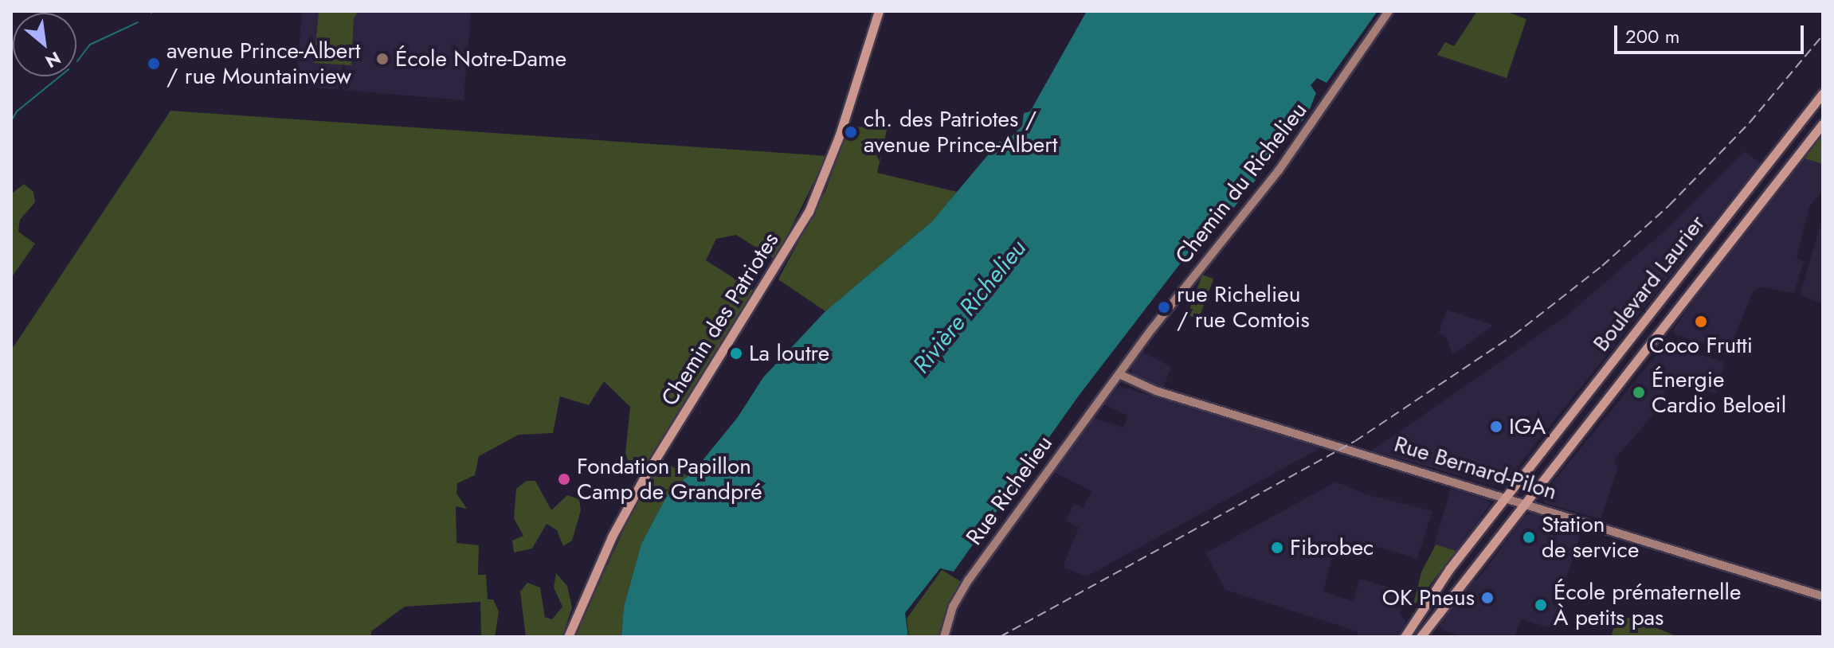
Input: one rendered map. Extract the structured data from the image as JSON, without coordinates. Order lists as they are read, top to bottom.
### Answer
{
  "streets": {
    "main road": [
      "Chemin du Richelieu",
      "Boulevard Laurier",
      "Chemin des Patriotes",
      "Rue Bernard-Pilon",
      "Rue Richelieu"
    ]
  },
  "crossings": [
    ["Chemin du Richelieu", "Rue Bernard-Pilon"],
    ["Chemin du Richelieu", "Rue Richelieu"],
    ["Boulevard Laurier", "Rue Bernard-Pilon"],
    ["Rue Bernard-Pilon", "Rue Richelieu"]
  ],
  "water": ["Rivière Richelieu"],
  "places": [
    "École Notre-Dame",
    "avenue Prince-Albert / rue Mountainview",
    "ch. des Patriotes / avenue Prince-Albert",
    "rue Richelieu / rue Comtois",
    "Coco Frutti",
    "La loutre",
    "Énergie Cardio Beloeil",
    "IGA",
    "Fondation Papillon Camp de Grandpré",
    "Station de service",
    "Fibrobec",
    "OK Pneus",
    "École prématernelle À petits pas"
  ],
  "scale_bar": "200 m",
  "north": "bottom right"
}
